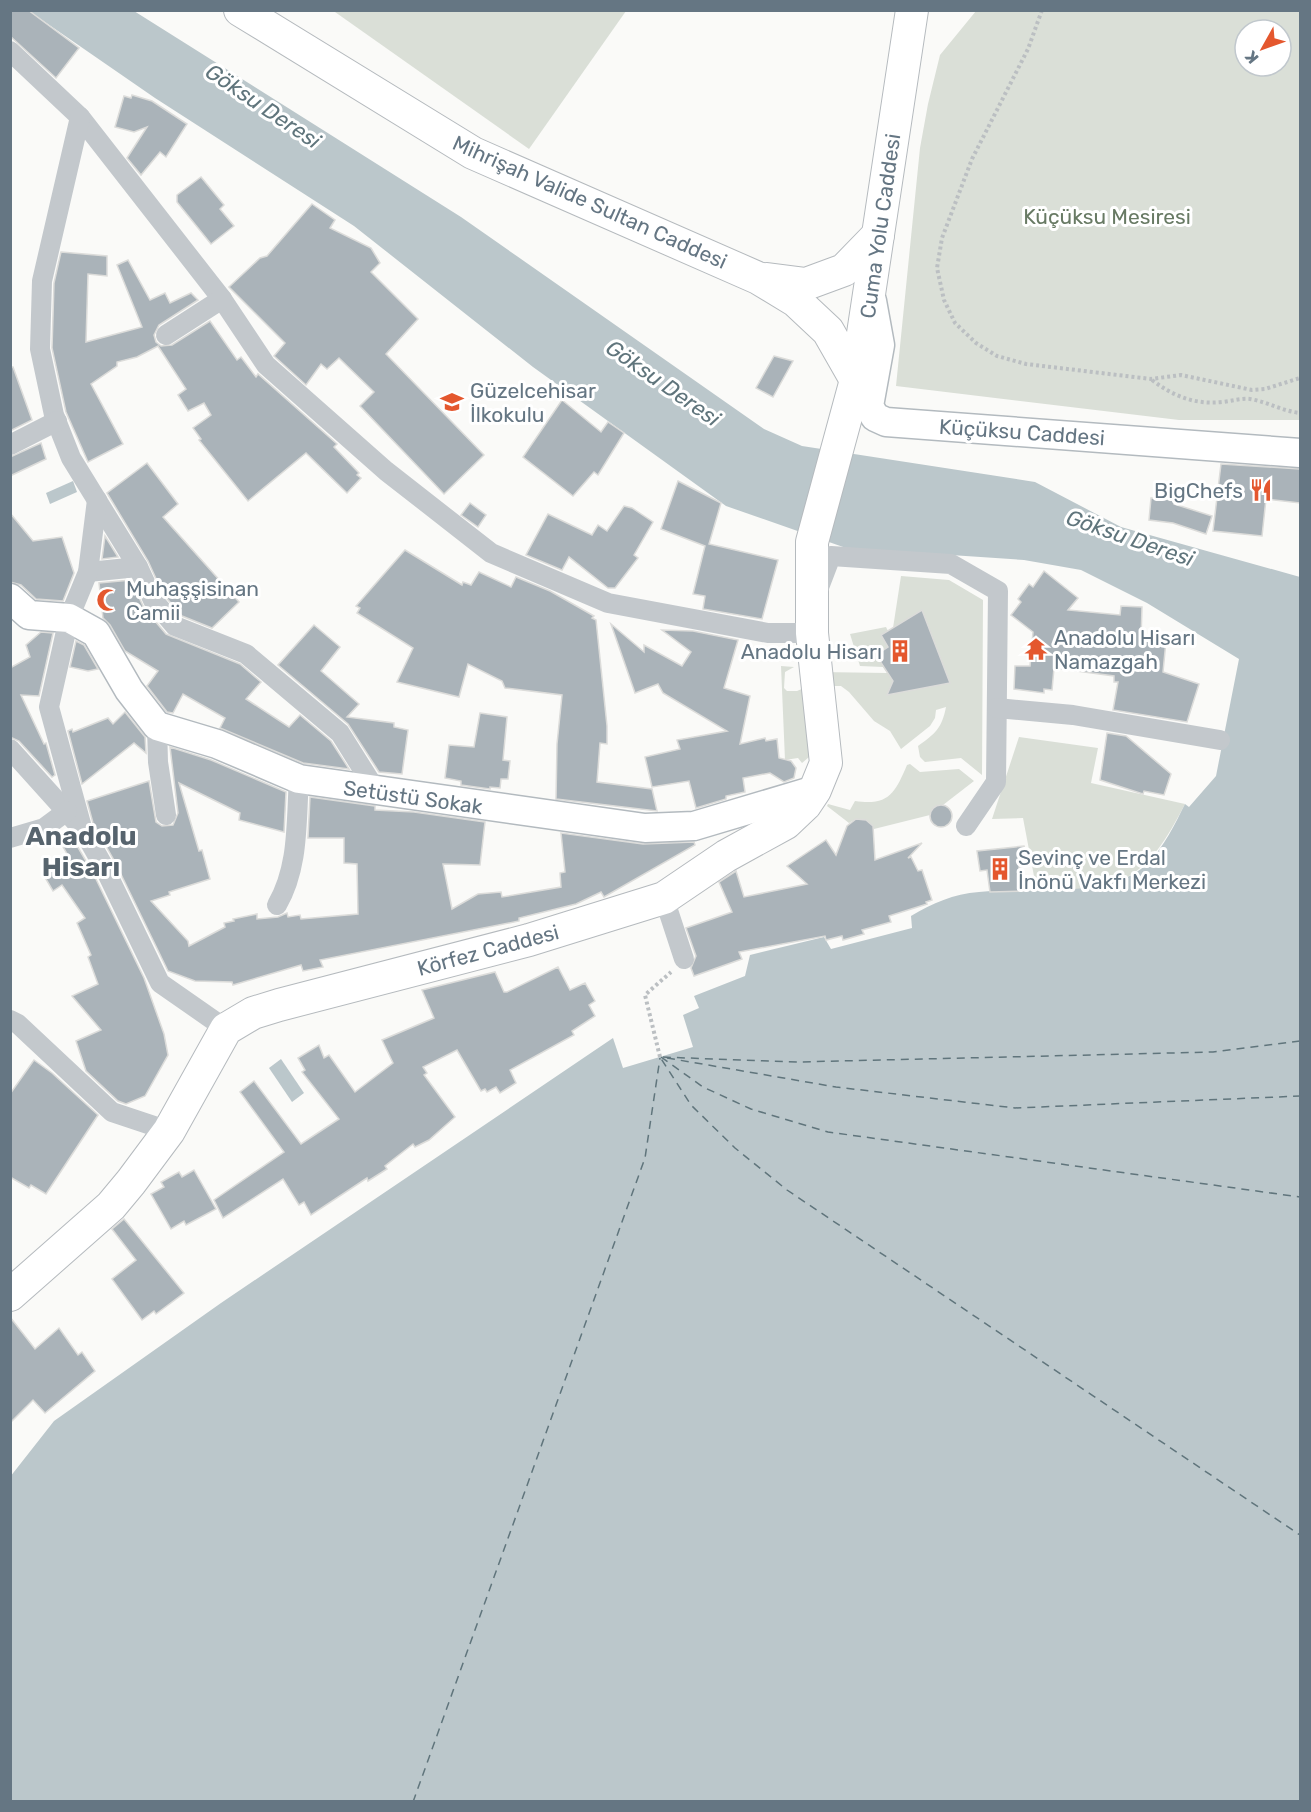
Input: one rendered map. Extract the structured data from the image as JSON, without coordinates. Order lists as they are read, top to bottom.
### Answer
{
  "streets": {
    "main road": ["Mihrişah Valide Sultan Caddesi", "Cuma Yolu Caddesi", "Körfez Caddesi"],
    "street": ["Küçüksu Caddesi", "Setüstü Sokak"]
  },
  "crossings": [
    ["Cuma Yolu Caddesi", "Küçüksu Caddesi"],
    ["Cuma Yolu Caddesi", "Körfez Caddesi"],
    ["Setüstü Sokak", "Körfez Caddesi"]
  ],
  "districts": ["Anadolu Hisarı"],
  "water": ["Göksu Deresi"],
  "parks": ["Küçüksu Mesiresi"],
  "places": {
    "school or university": ["Güzelcehisar İlkokulu"],
    "restaurant": ["BigChefs"],
    "mosque": ["Muhaşşisinan Camii"],
    "temple": ["Anadolu Hisarı Namazgah"],
    "building": ["Anadolu Hisarı", "Sevinç ve Erdal İnönü Vakfı Merkezi"]
  },
  "north": "bottom left"
}
